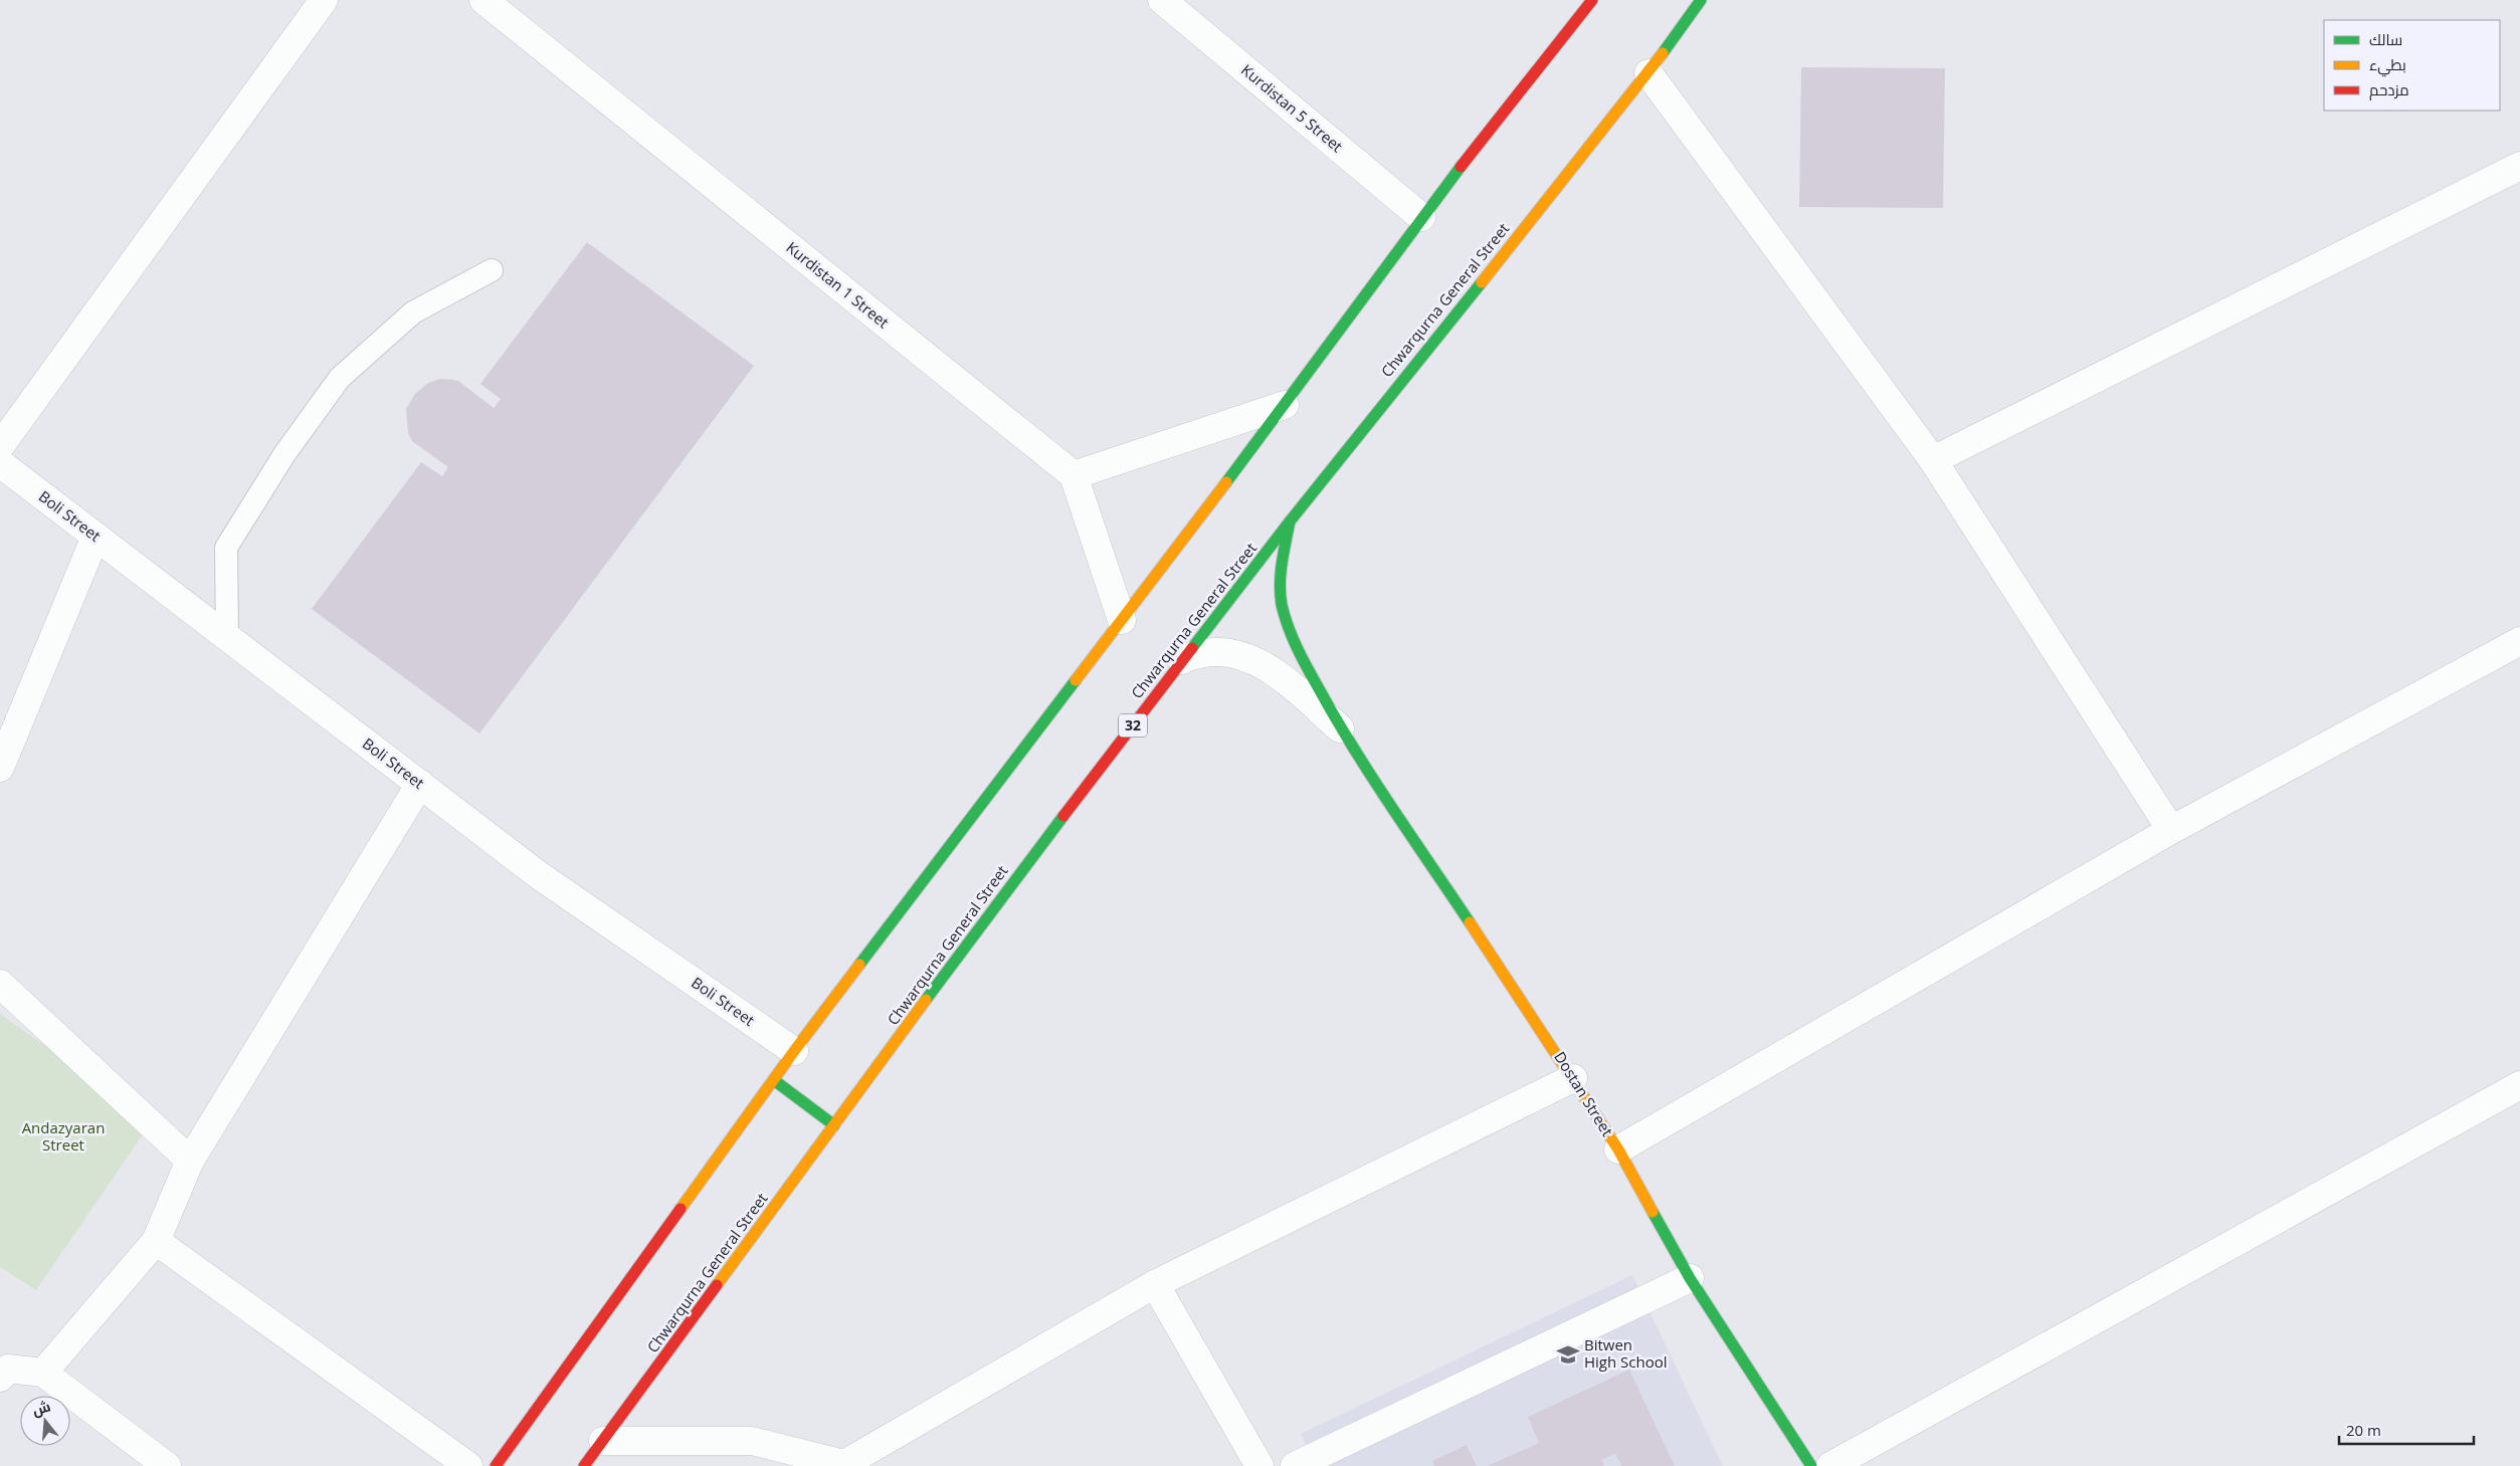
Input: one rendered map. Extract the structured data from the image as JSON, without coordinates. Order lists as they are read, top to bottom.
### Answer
{
  "streets": {
    "main road": ["Chwarqurna General Street", "32", "Dostan Street"],
    "street": ["Kurdistan 5 Street", "Kurdistan 1 Street", "Boli Street"]
  },
  "crossings": [
    ["Chwarqurna General Street", "Dostan Street"]
  ],
  "parks": ["Andazyaran Street"],
  "places": {
    "school or university": ["Bitwen High School"]
  },
  "legend": ["سالك", "بطيء", "مزدحم"],
  "scale_bar": "20 m",
  "north": "top"
}
